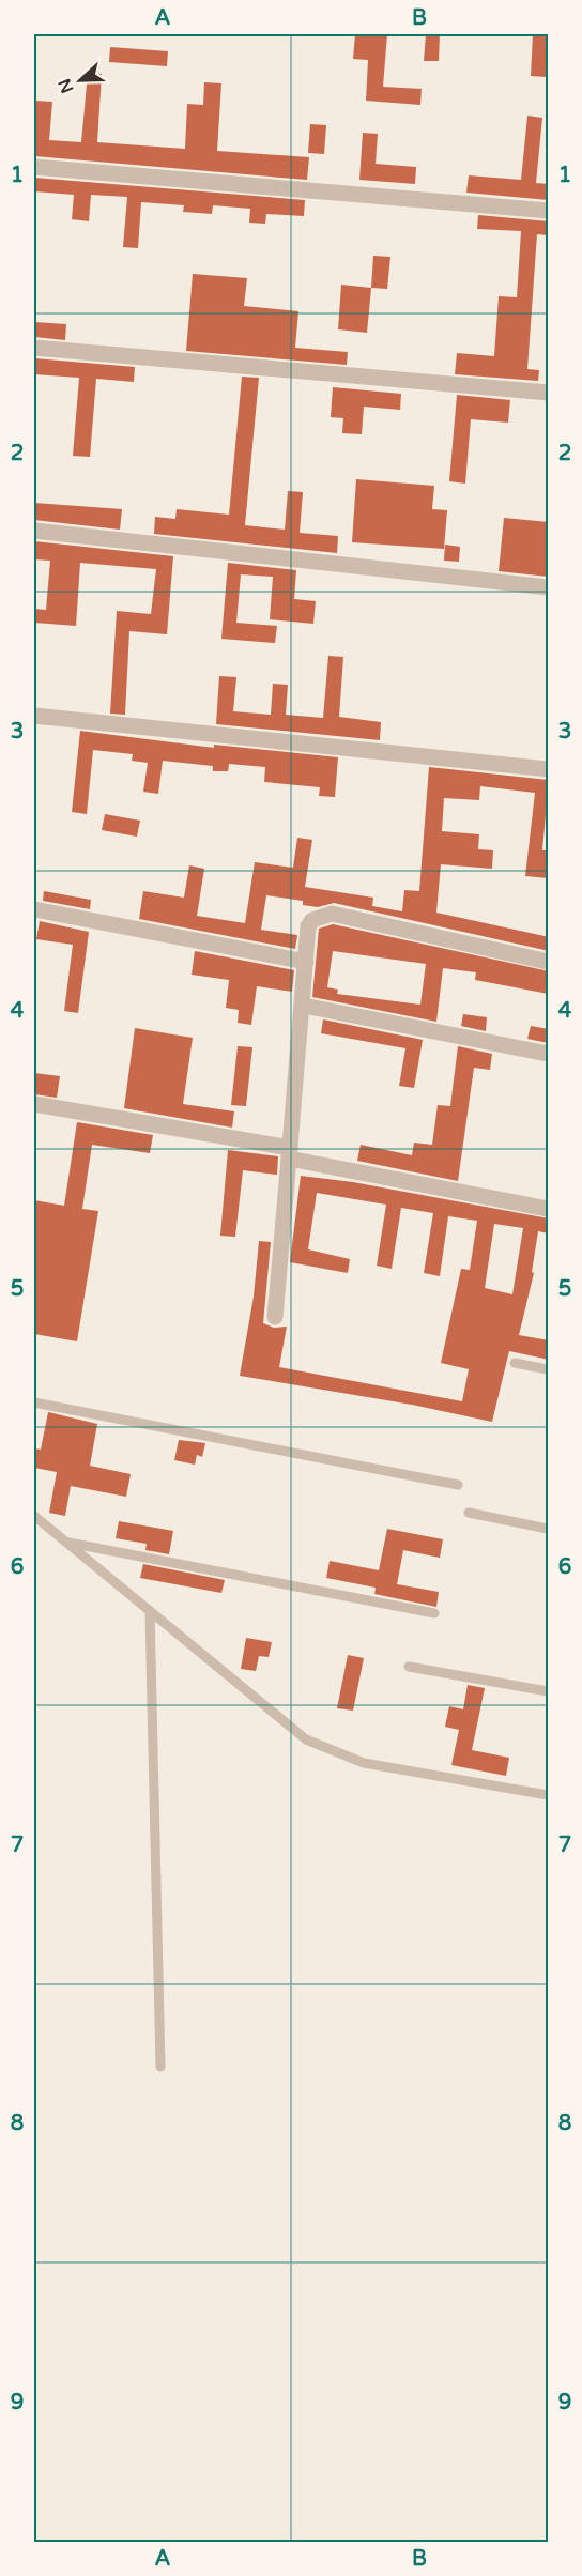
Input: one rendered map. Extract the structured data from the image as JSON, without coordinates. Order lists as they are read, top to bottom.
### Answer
{
  "north": "left",
  "grid": {
    "columns": ["A", "B"],
    "rows": [
      "1",
      "2",
      "3",
      "4",
      "5",
      "6",
      "7",
      "8",
      "9"
    ]
  }
}
